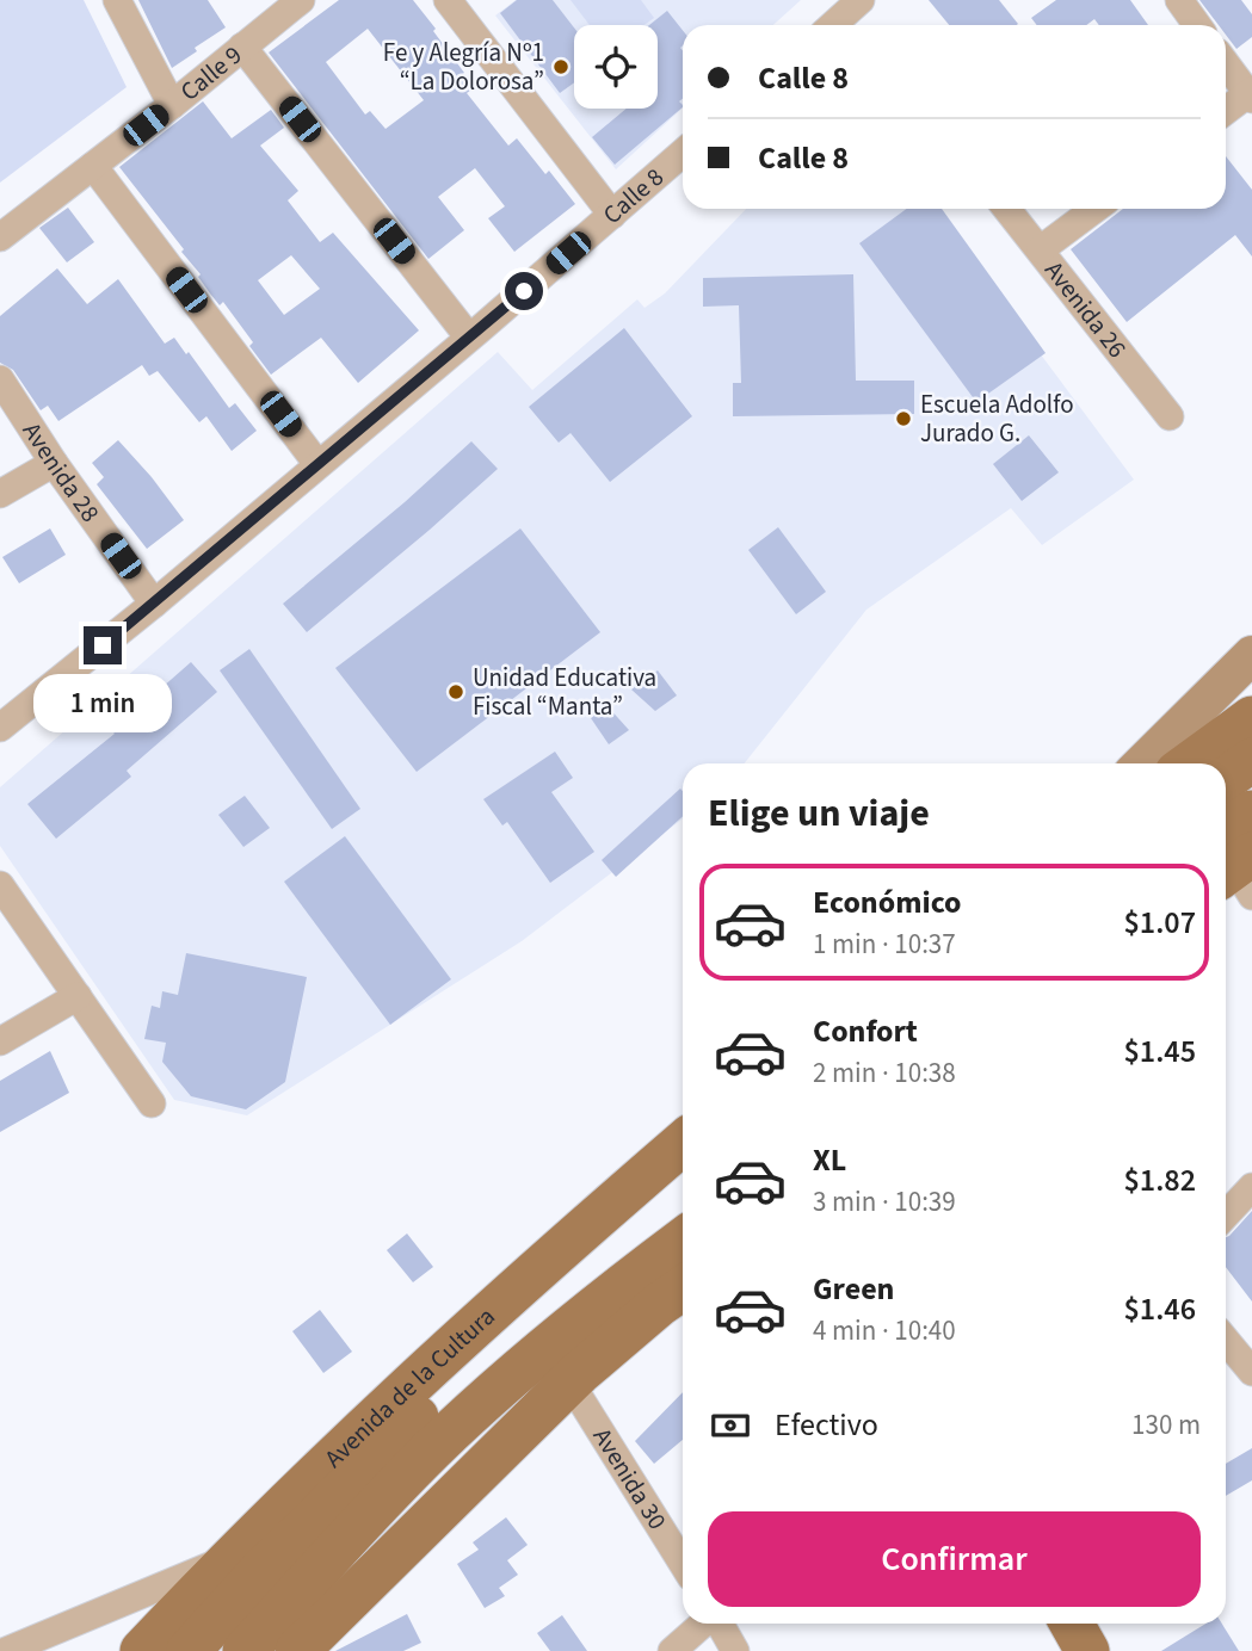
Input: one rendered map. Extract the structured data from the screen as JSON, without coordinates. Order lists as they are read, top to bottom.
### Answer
{
  "streets": {
    "main road": ["Avenida de la Cultura"],
    "street": [
      "Calle 9",
      "Calle 8",
      "Avenida 26",
      "Avenida 28",
      "Avenida 30"
    ]
  },
  "crossings": [
    ["Calle 8", "Avenida 28"]
  ],
  "places": ["Fe y Alegría Nº1 “La Dolorosa”", "Escuela Adolfo Jurado G.", "Unidad Educativa Fiscal “Manta”"],
  "page": {
    "banner": ["Calle 8", "Calle 8"],
    "bubble": "1 min",
    "heading": "Elige un viaje",
    "list": [
      {
        "name": "Económico",
        "note": "1 min · 10:37",
        "value": "$1.07"
      },
      {
        "name": "Confort",
        "note": "2 min · 10:38",
        "value": "$1.45"
      },
      {
        "name": "XL",
        "note": "3 min · 10:39",
        "value": "$1.82"
      },
      {
        "name": "Green",
        "note": "4 min · 10:40",
        "value": "$1.46"
      }
    ],
    "pay": ["Efectivo", "130 m"],
    "buttons": "Confirmar"
  }
}
